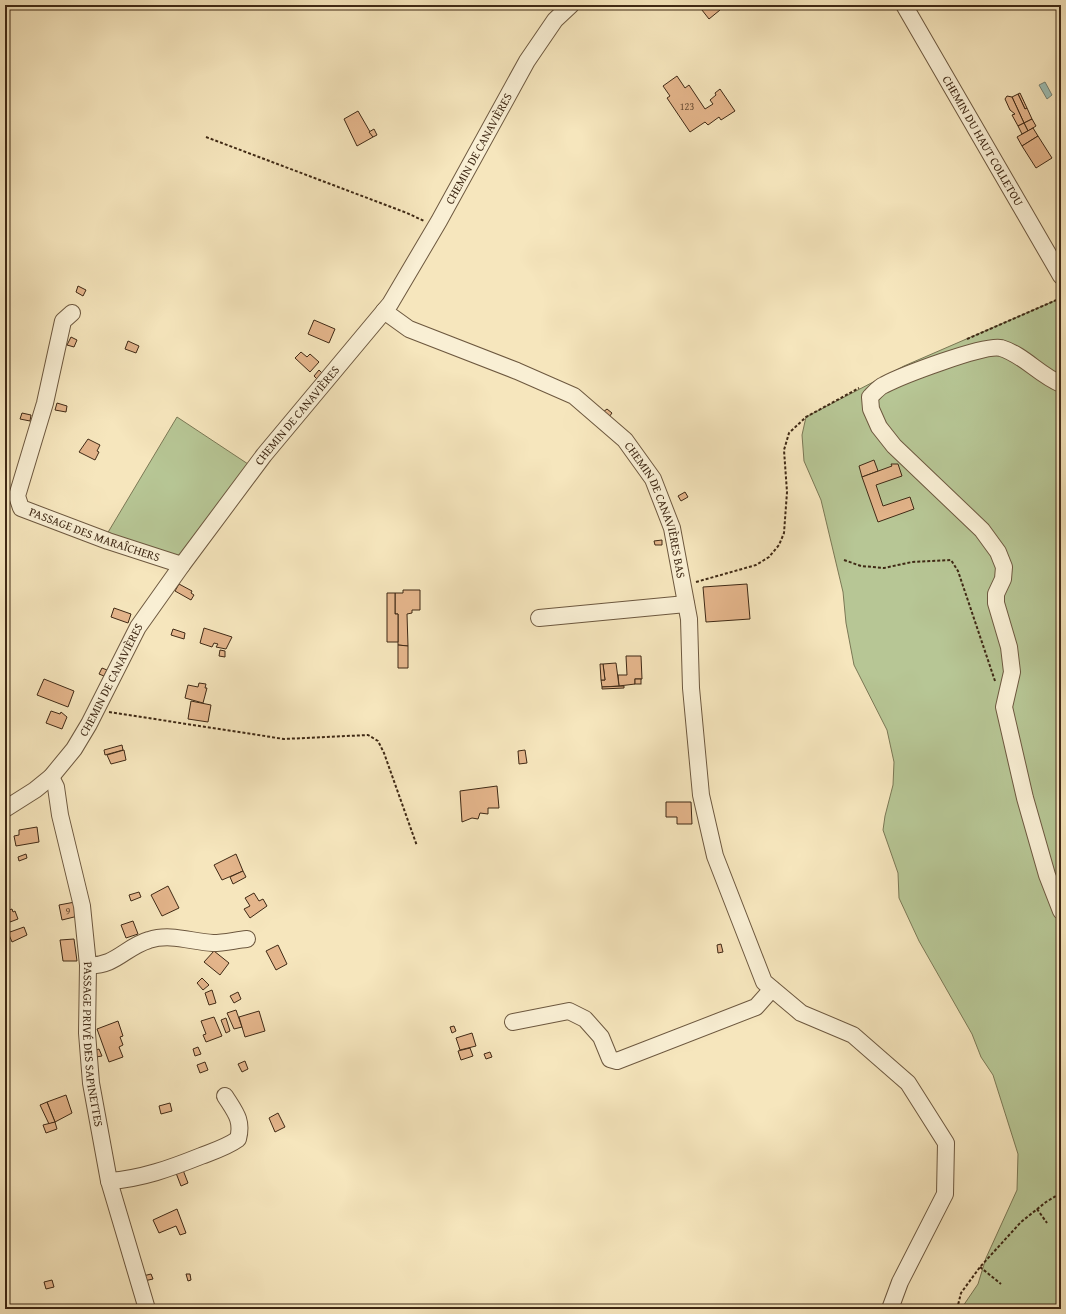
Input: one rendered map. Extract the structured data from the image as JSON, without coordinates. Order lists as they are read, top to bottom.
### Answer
{
  "streets": {
    "street": [
      "CHEMIN DU HAUT COLLETOU",
      "CHEMIN DE CANAVIÈRES",
      "CHEMIN DE CANAVIÈRES BAS",
      "PASSAGE DES MARAÎCHERS",
      "PASSAGE PRIVÉ DES SAPINETTES"
    ]
  },
  "crossings": [
    ["CHEMIN DE CANAVIÈRES", "CHEMIN DE CANAVIÈRES BAS"],
    ["CHEMIN DE CANAVIÈRES", "PASSAGE DES MARAÎCHERS"],
    ["CHEMIN DE CANAVIÈRES", "PASSAGE PRIVÉ DES SAPINETTES"]
  ],
  "house_numbers": ["123", "9"]
}
